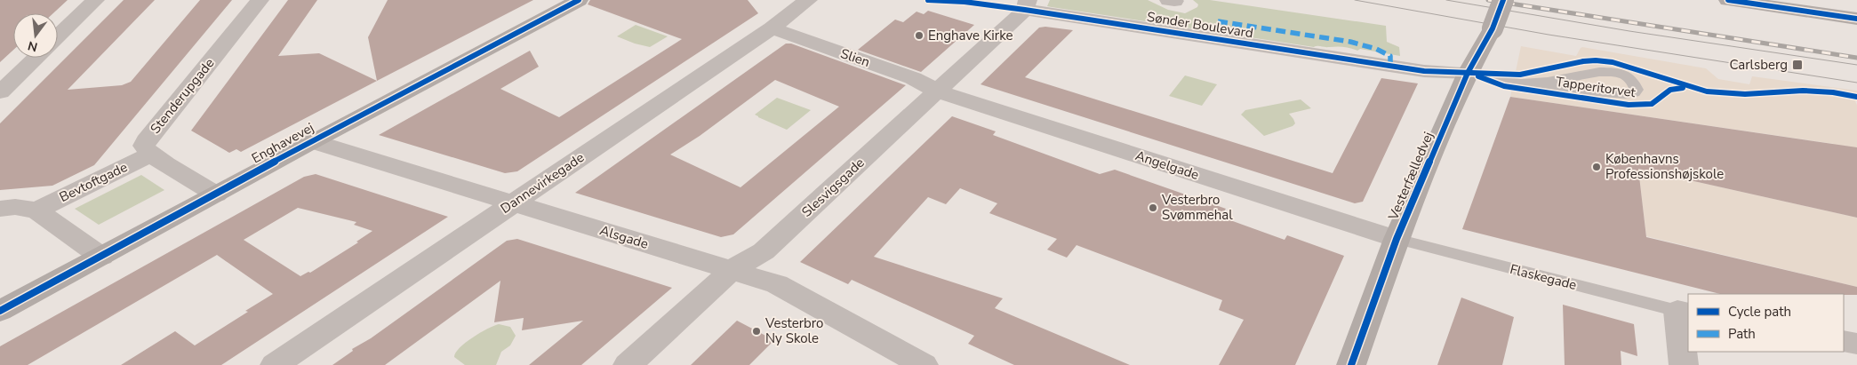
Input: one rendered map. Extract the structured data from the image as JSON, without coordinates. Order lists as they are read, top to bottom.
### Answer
{
  "streets": {
    "street": [
      "Sønder Boulevard",
      "Slien",
      "Stenderupgade",
      "Enghavevej",
      "Angelgade",
      "Vesterfælledvej",
      "Bevtoftgade",
      "Dannevirkegade",
      "Slesvigsgade",
      "Alsgade"
    ],
    "lane": ["Tapperitorvet", "Flaskegade"]
  },
  "crossings": [
    ["Sønder Boulevard", "Tapperitorvet"],
    ["Sønder Boulevard", "Vesterfælledvej"],
    ["Sønder Boulevard", "Slesvigsgade"],
    ["Slien", "Angelgade"],
    ["Slien", "Dannevirkegade"],
    ["Slien", "Slesvigsgade"],
    ["Tapperitorvet", "Vesterfælledvej"],
    ["Stenderupgade", "Enghavevej"],
    ["Stenderupgade", "Bevtoftgade"],
    ["Enghavevej", "Alsgade"],
    ["Angelgade", "Vesterfælledvej"],
    ["Angelgade", "Slesvigsgade"],
    ["Angelgade", "Flaskegade"],
    ["Vesterfælledvej", "Flaskegade"],
    ["Dannevirkegade", "Alsgade"],
    ["Slesvigsgade", "Alsgade"]
  ],
  "places": {
    "other": [
      "Enghave Kirke",
      "Københavns Professionshøjskole",
      "Vesterbro Svømmehal",
      "Vesterbro Ny Skole"
    ],
    "transit": ["Carlsberg"]
  },
  "legend": ["Cycle path", "Path"],
  "north": "bottom"
}
